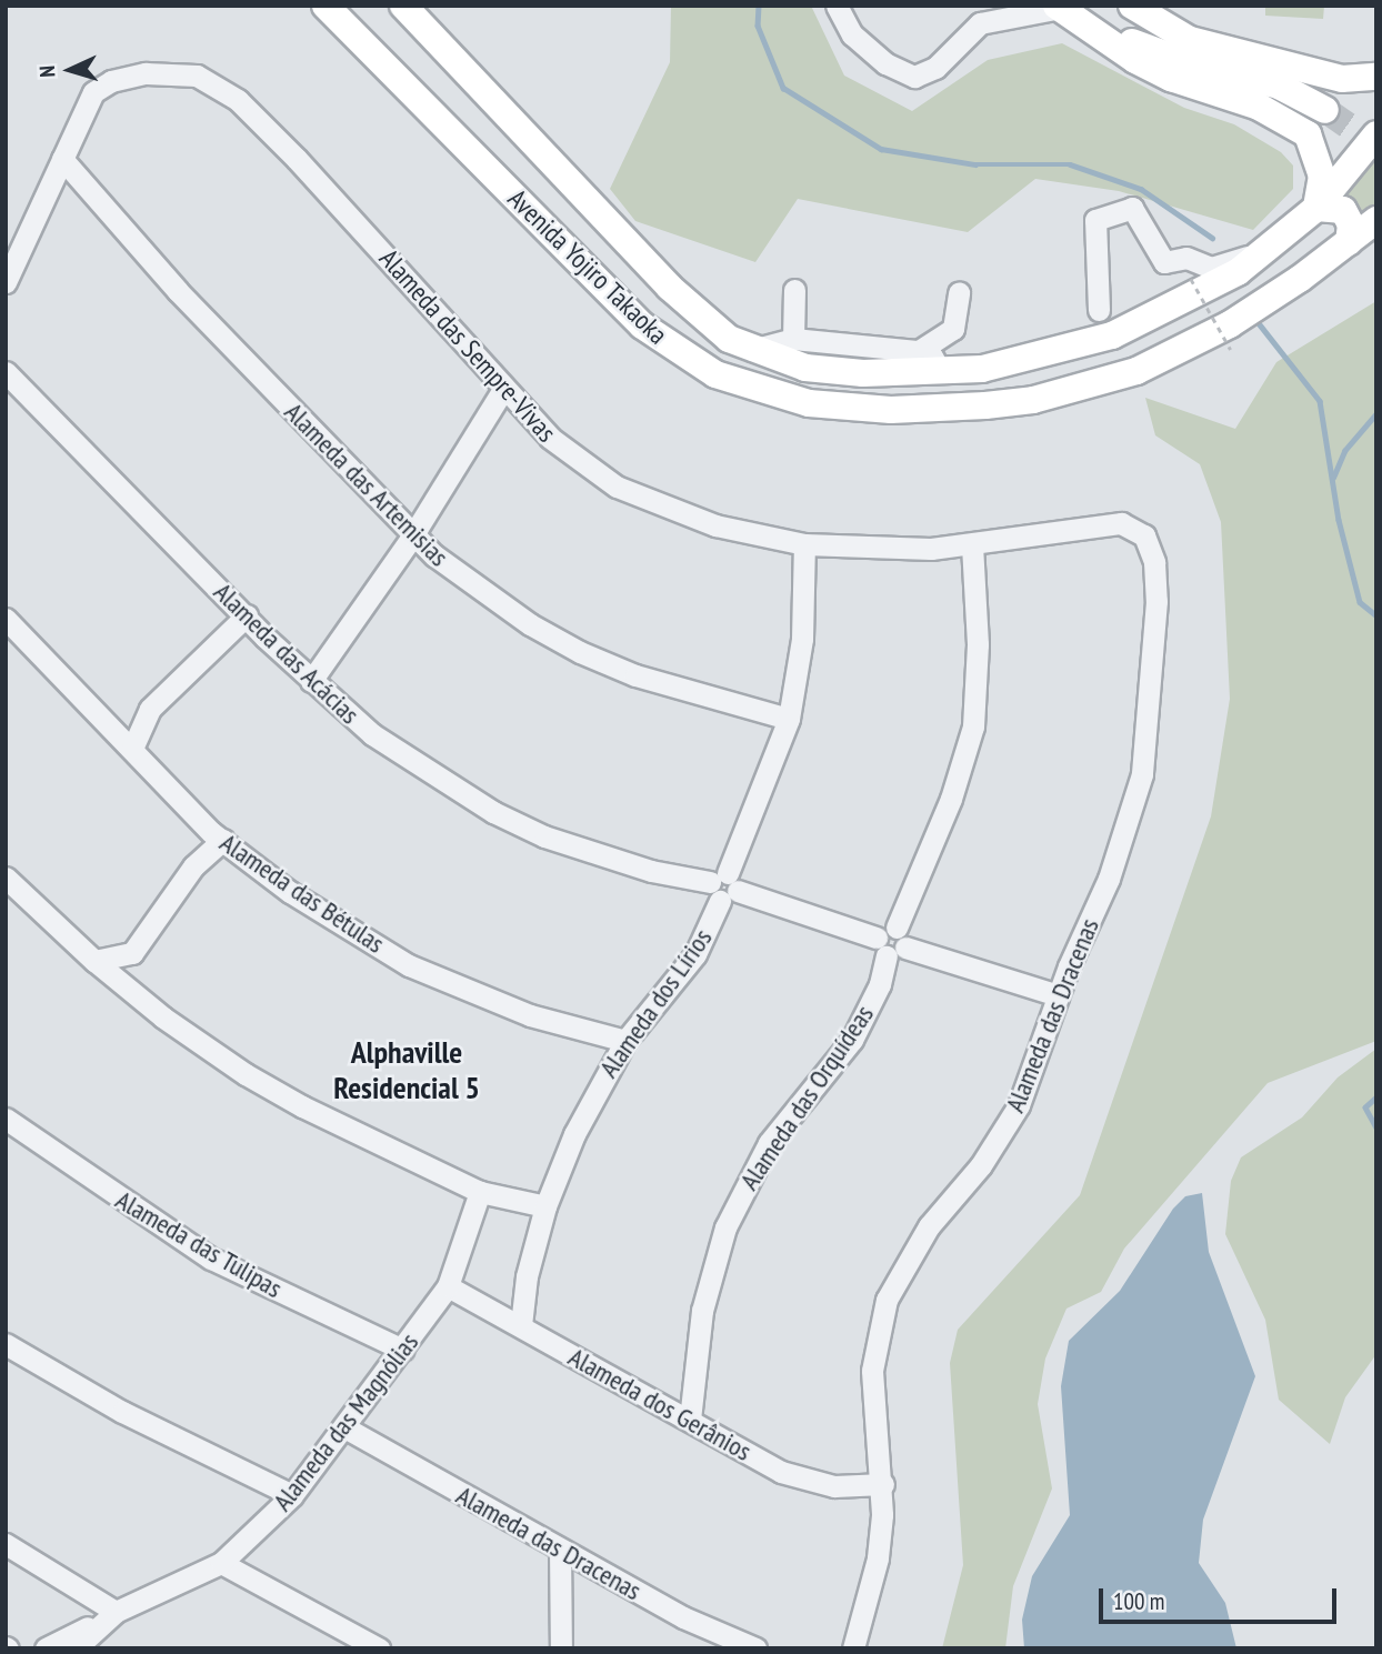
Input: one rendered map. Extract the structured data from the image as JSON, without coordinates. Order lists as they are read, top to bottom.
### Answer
{
  "streets": {
    "main road": ["Avenida Yojiro Takaoka"],
    "street": [
      "Alameda das Sempre-Vivas",
      "Alameda das Artemisias",
      "Alameda das Acácias",
      "Alameda das Bétulas",
      "Alameda dos Lírios",
      "Alameda das Dracenas",
      "Alameda das Orquídeas",
      "Alameda das Tulipas",
      "Alameda dos Gerânios",
      "Alameda das Magnólias"
    ]
  },
  "crossings": [
    ["Alameda das Sempre-Vivas", "Alameda das Artemisias"],
    ["Alameda das Sempre-Vivas", "Alameda dos Lírios"],
    ["Alameda das Sempre-Vivas", "Alameda das Dracenas"],
    ["Alameda das Sempre-Vivas", "Alameda das Orquídeas"],
    ["Alameda das Artemisias", "Alameda dos Lírios"],
    ["Alameda das Acácias", "Alameda dos Lírios"],
    ["Alameda das Acácias", "Alameda das Dracenas"],
    ["Alameda das Acácias", "Alameda das Orquídeas"],
    ["Alameda das Bétulas", "Alameda dos Lírios"],
    ["Alameda dos Lírios", "Alameda dos Gerânios"],
    ["Alameda das Dracenas", "Alameda dos Gerânios"],
    ["Alameda das Dracenas", "Alameda das Magnólias"],
    ["Alameda das Orquídeas", "Alameda dos Gerânios"],
    ["Alameda das Tulipas", "Alameda das Magnólias"],
    ["Alameda dos Gerânios", "Alameda das Magnólias"]
  ],
  "districts": ["Alphaville Residencial 5"],
  "scale_bar": "100 m",
  "north": "left"
}
